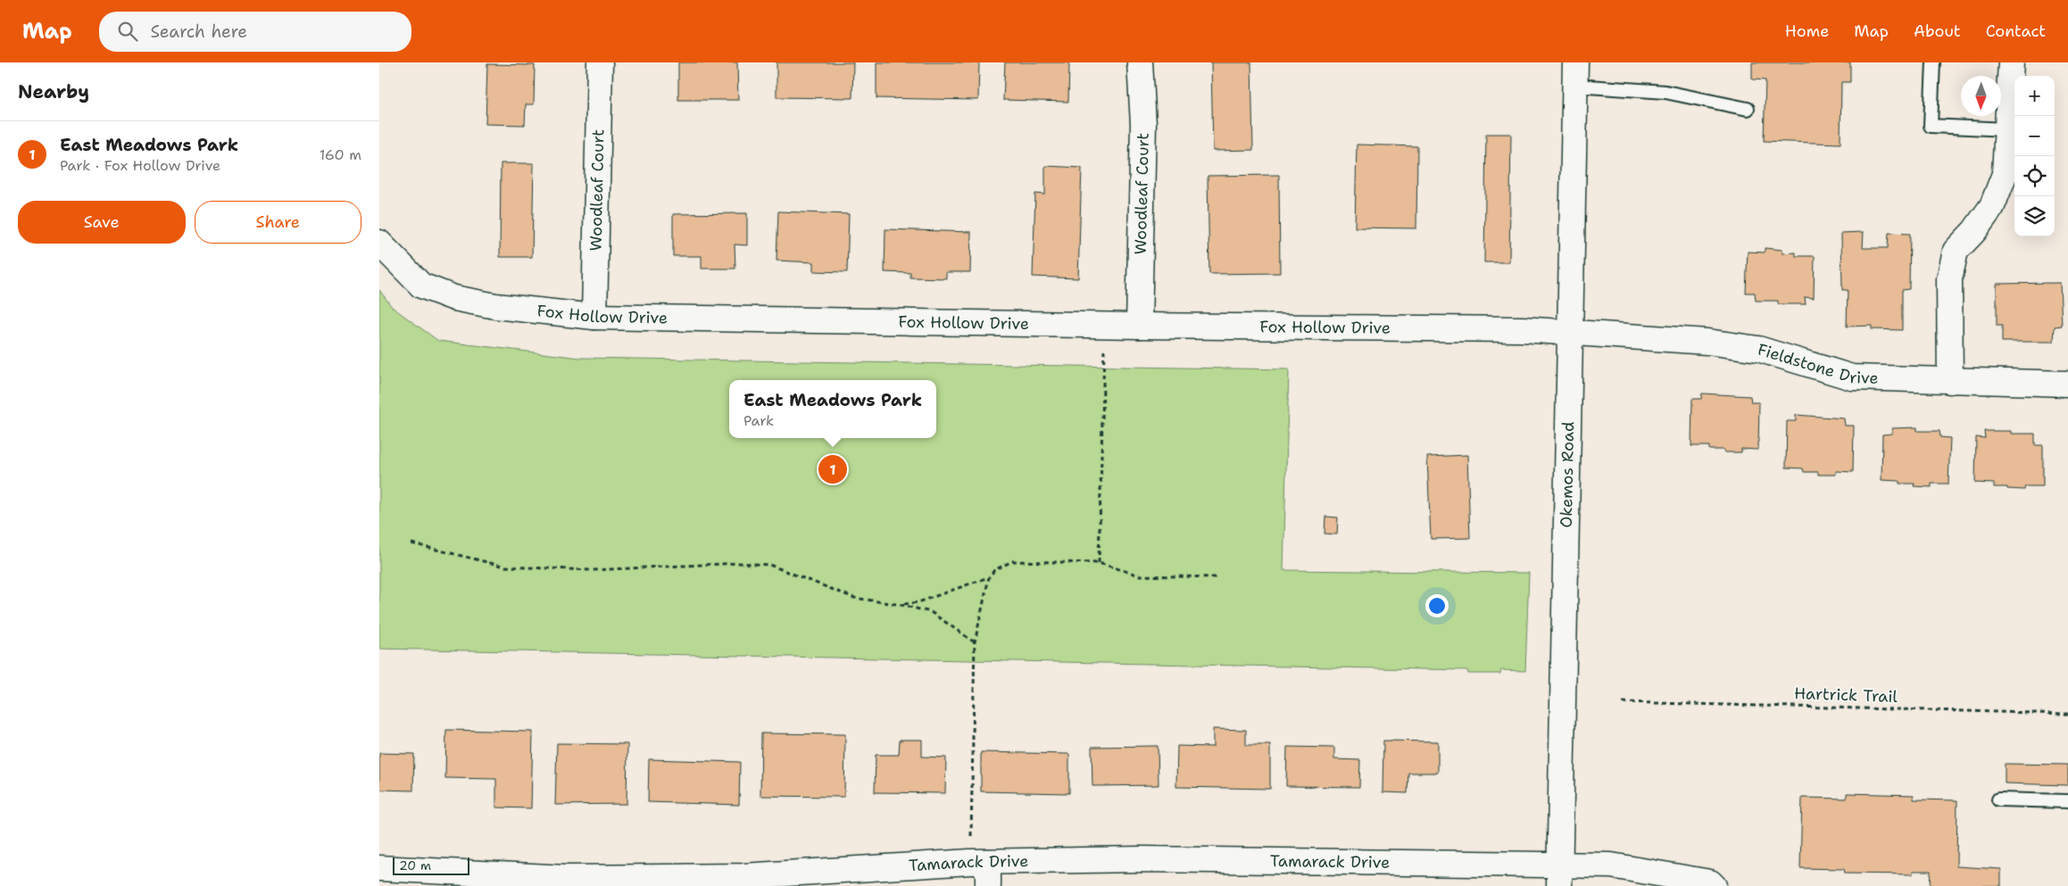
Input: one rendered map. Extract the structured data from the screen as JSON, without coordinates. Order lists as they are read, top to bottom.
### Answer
{
  "streets": {
    "street": [
      "Woodleaf Court",
      "Fox Hollow Drive",
      "Fieldstone Drive",
      "Okemos Road",
      "Tamarack Drive"
    ],
    "path": ["Hartrick Trail"]
  },
  "crossings": [
    ["Woodleaf Court", "Fox Hollow Drive"],
    ["Fox Hollow Drive", "Fieldstone Drive"],
    ["Fox Hollow Drive", "Okemos Road"],
    ["Fieldstone Drive", "Okemos Road"],
    ["Okemos Road", "Tamarack Drive"]
  ],
  "scale_bar": "20 m",
  "north": "bottom",
  "page": {
    "header": "Map",
    "search": "Search here",
    "nav": [
      "Home",
      "Map",
      "About",
      "Contact"
    ],
    "heading": "Nearby",
    "map_buttons": ["+", "−"],
    "list": [
      {
        "mark": "1",
        "name": "East Meadows Park",
        "note": "Park · Fox Hollow Drive",
        "value": "160 m"
      }
    ],
    "buttons": ["Save", "Share"],
    "popup": ["East Meadows Park", "Park"],
    "pins": "1",
    "scale": "20 m"
  }
}
